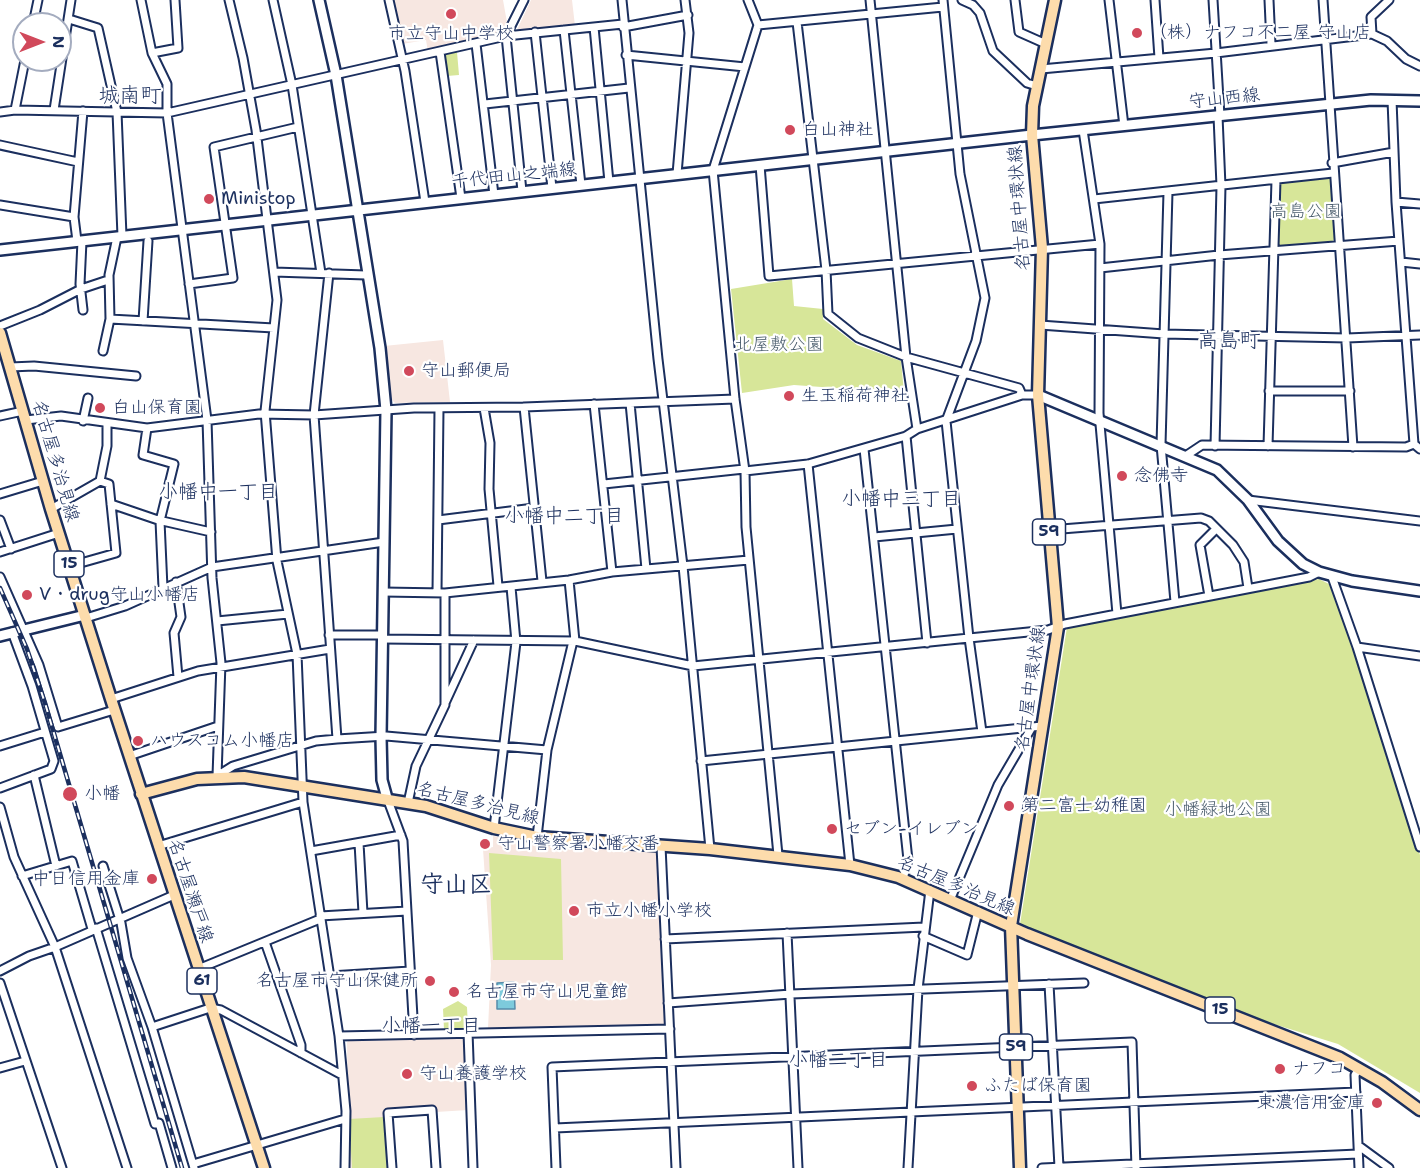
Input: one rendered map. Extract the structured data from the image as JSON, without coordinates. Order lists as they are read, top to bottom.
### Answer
{
  "streets": {
    "main road": [
      "名古屋中環状線",
      "名古屋多治見線",
      "59",
      "15",
      "名古屋瀬戸線",
      "61"
    ],
    "street": ["守山西線", "千代田山之端線"]
  },
  "crossings": [
    ["守山西線", "千代田山之端線"],
    ["守山西線", "名古屋中環状線"],
    ["千代田山之端線", "名古屋中環状線"],
    ["名古屋中環状線", "名古屋多治見線"],
    ["名古屋多治見線", "名古屋瀬戸線"]
  ],
  "districts": [
    "城南町",
    "高島町",
    "小幡中一丁目",
    "小幡中三丁目",
    "小幡中二丁目",
    "守山区",
    "小幡一丁目",
    "小幡二丁目"
  ],
  "parks": ["高島公園", "北屋敷公園", "小幡緑地公園"],
  "places": [
    "市立守山中学校",
    "（株）ナフコ不二屋 守山店",
    "白山神社",
    "Ministop",
    "守山郵便局",
    "生玉稲荷神社",
    "白山保育園",
    "念佛寺",
    "V・drug守山小幡店",
    "ハウスコム小幡店",
    "小幡",
    "第二富士幼稚園",
    "セブン-イレブン",
    "守山警察署小幡交番",
    "中日信用金庫",
    "市立小幡小学校",
    "名古屋市守山保健所",
    "名古屋市守山児童館",
    "ナフコ",
    "守山養護学校",
    "ふたば保育園",
    "東濃信用金庫"
  ],
  "north": "right"
}
